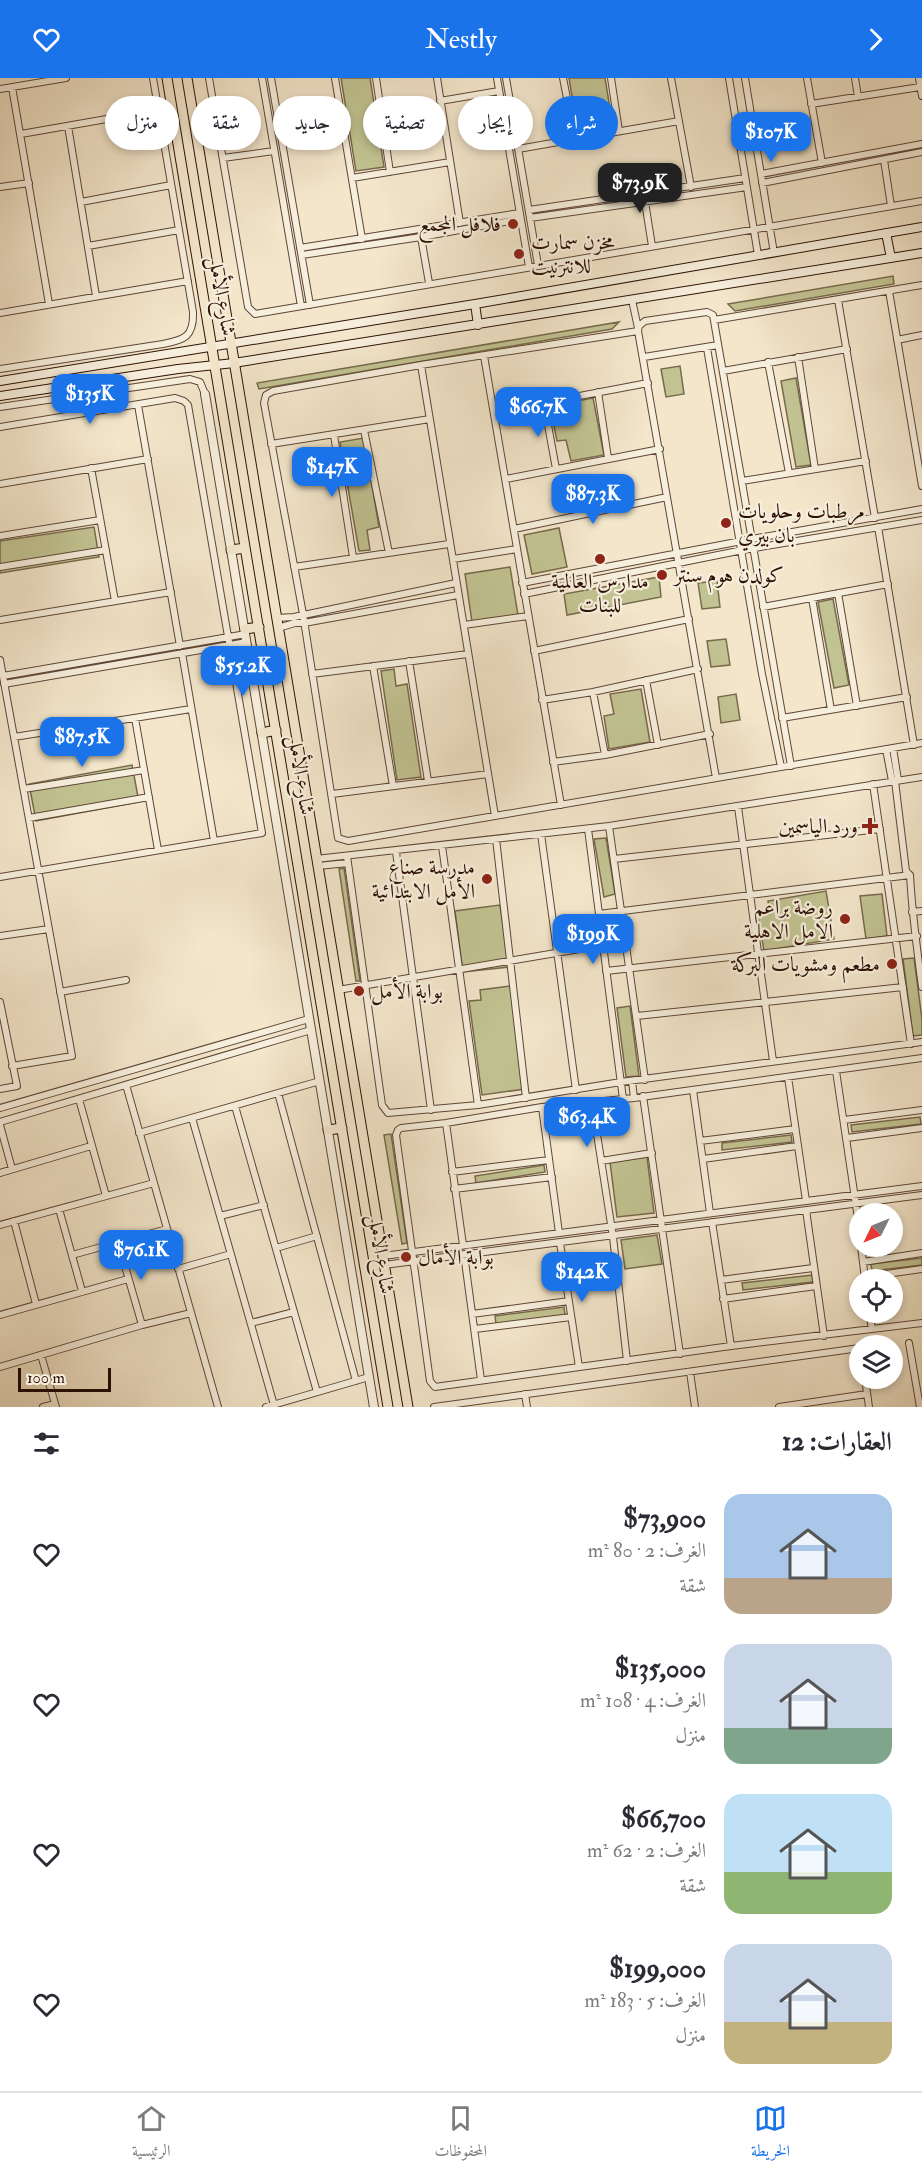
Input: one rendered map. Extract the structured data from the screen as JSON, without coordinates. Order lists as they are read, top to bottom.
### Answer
{
  "streets": {
    "main road": ["شارع الأمل"]
  },
  "places": {
    "other": [
      "فلافل المجمع",
      "مخزن سمارت للانترنيت",
      "مرطبات وحلويات بان بيري",
      "مدارس العالمية للبنات",
      "كولدن هوم سنتر",
      "مدرسة صناع الأمل الابتدائية",
      "روضة براعم الامل الاهلية",
      "مطعم ومشويات البركة",
      "بوابة الأمل",
      "بوابة الأمال"
    ],
    "health": ["ورد الياسمين"]
  },
  "scale_bar": "100 m",
  "north": "bottom left",
  "page": {
    "header": "Nestly",
    "chip": [
      "شراء",
      "إيجار",
      "تصفية",
      "جديد",
      "شقة",
      "منزل"
    ],
    "price": [
      "$107K",
      "$73.9K",
      "$135K",
      "$66.7K",
      "$147K",
      "$87.3K",
      "$55.2K",
      "$87.5K",
      "$199K",
      "$63.4K",
      "$76.1K",
      "$142K"
    ],
    "scale": "100 m",
    "heading": "العقارات: 12",
    "list": [
      {
        "name": "$73,900",
        "note": "الغرف: 2 · 80 m² · شقة"
      },
      {
        "name": "$135,000",
        "note": "الغرف: 4 · 108 m² · منزل"
      },
      {
        "name": "$66,700",
        "note": "الغرف: 2 · 62 m² · شقة"
      },
      {
        "name": "$199,000",
        "note": "الغرف: 5 · 183 m² · منزل"
      }
    ],
    "tabs": ["الخريطة", "المحفوظات", "الرئيسية"]
  }
}
